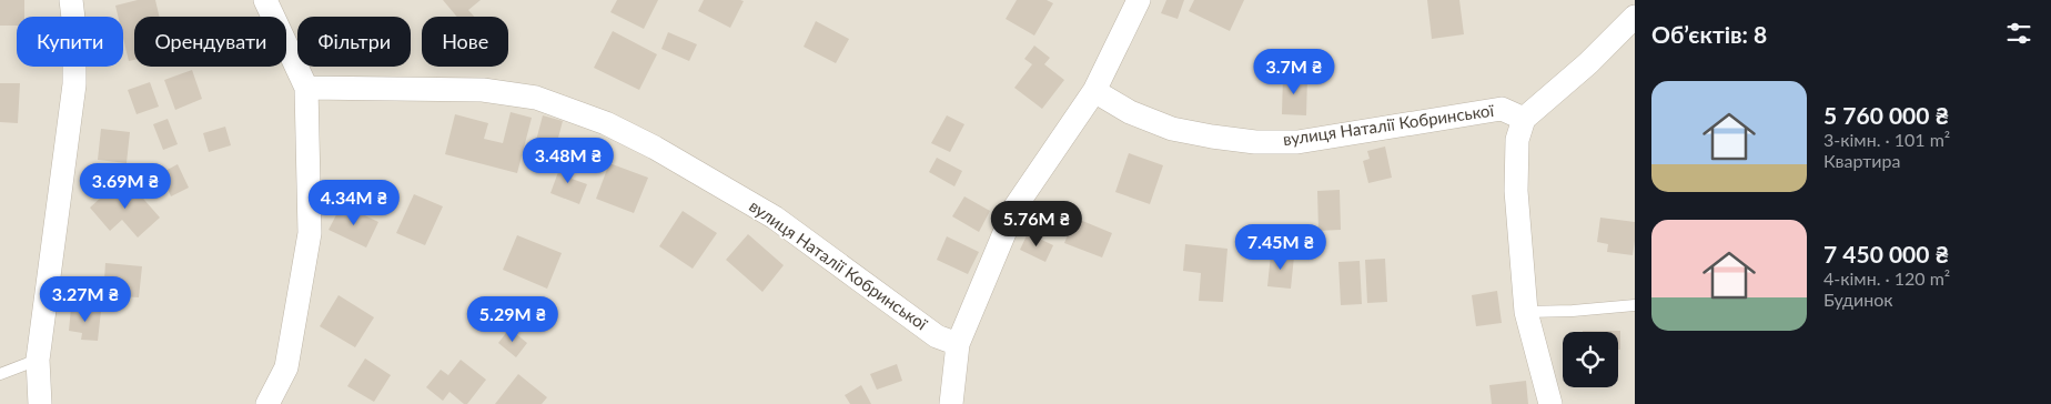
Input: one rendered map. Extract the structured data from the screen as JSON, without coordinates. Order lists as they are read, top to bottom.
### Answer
{
  "streets": {
    "street": ["вулиця Наталії Кобринської"]
  },
  "page": {
    "heading": "Об’єктів: 8",
    "chip": [
      "Купити",
      "Орендувати",
      "Фільтри",
      "Нове"
    ],
    "price": [
      "3.7M ₴",
      "3.48M ₴",
      "3.69M ₴",
      "4.34M ₴",
      "5.76M ₴",
      "7.45M ₴",
      "3.27M ₴",
      "5.29M ₴"
    ],
    "list": [
      {
        "name": "5 760 000 ₴",
        "note": "3-кімн. · 101 m² · Квартира"
      },
      {
        "name": "7 450 000 ₴",
        "note": "4-кімн. · 120 m² · Будинок"
      }
    ]
  }
}
